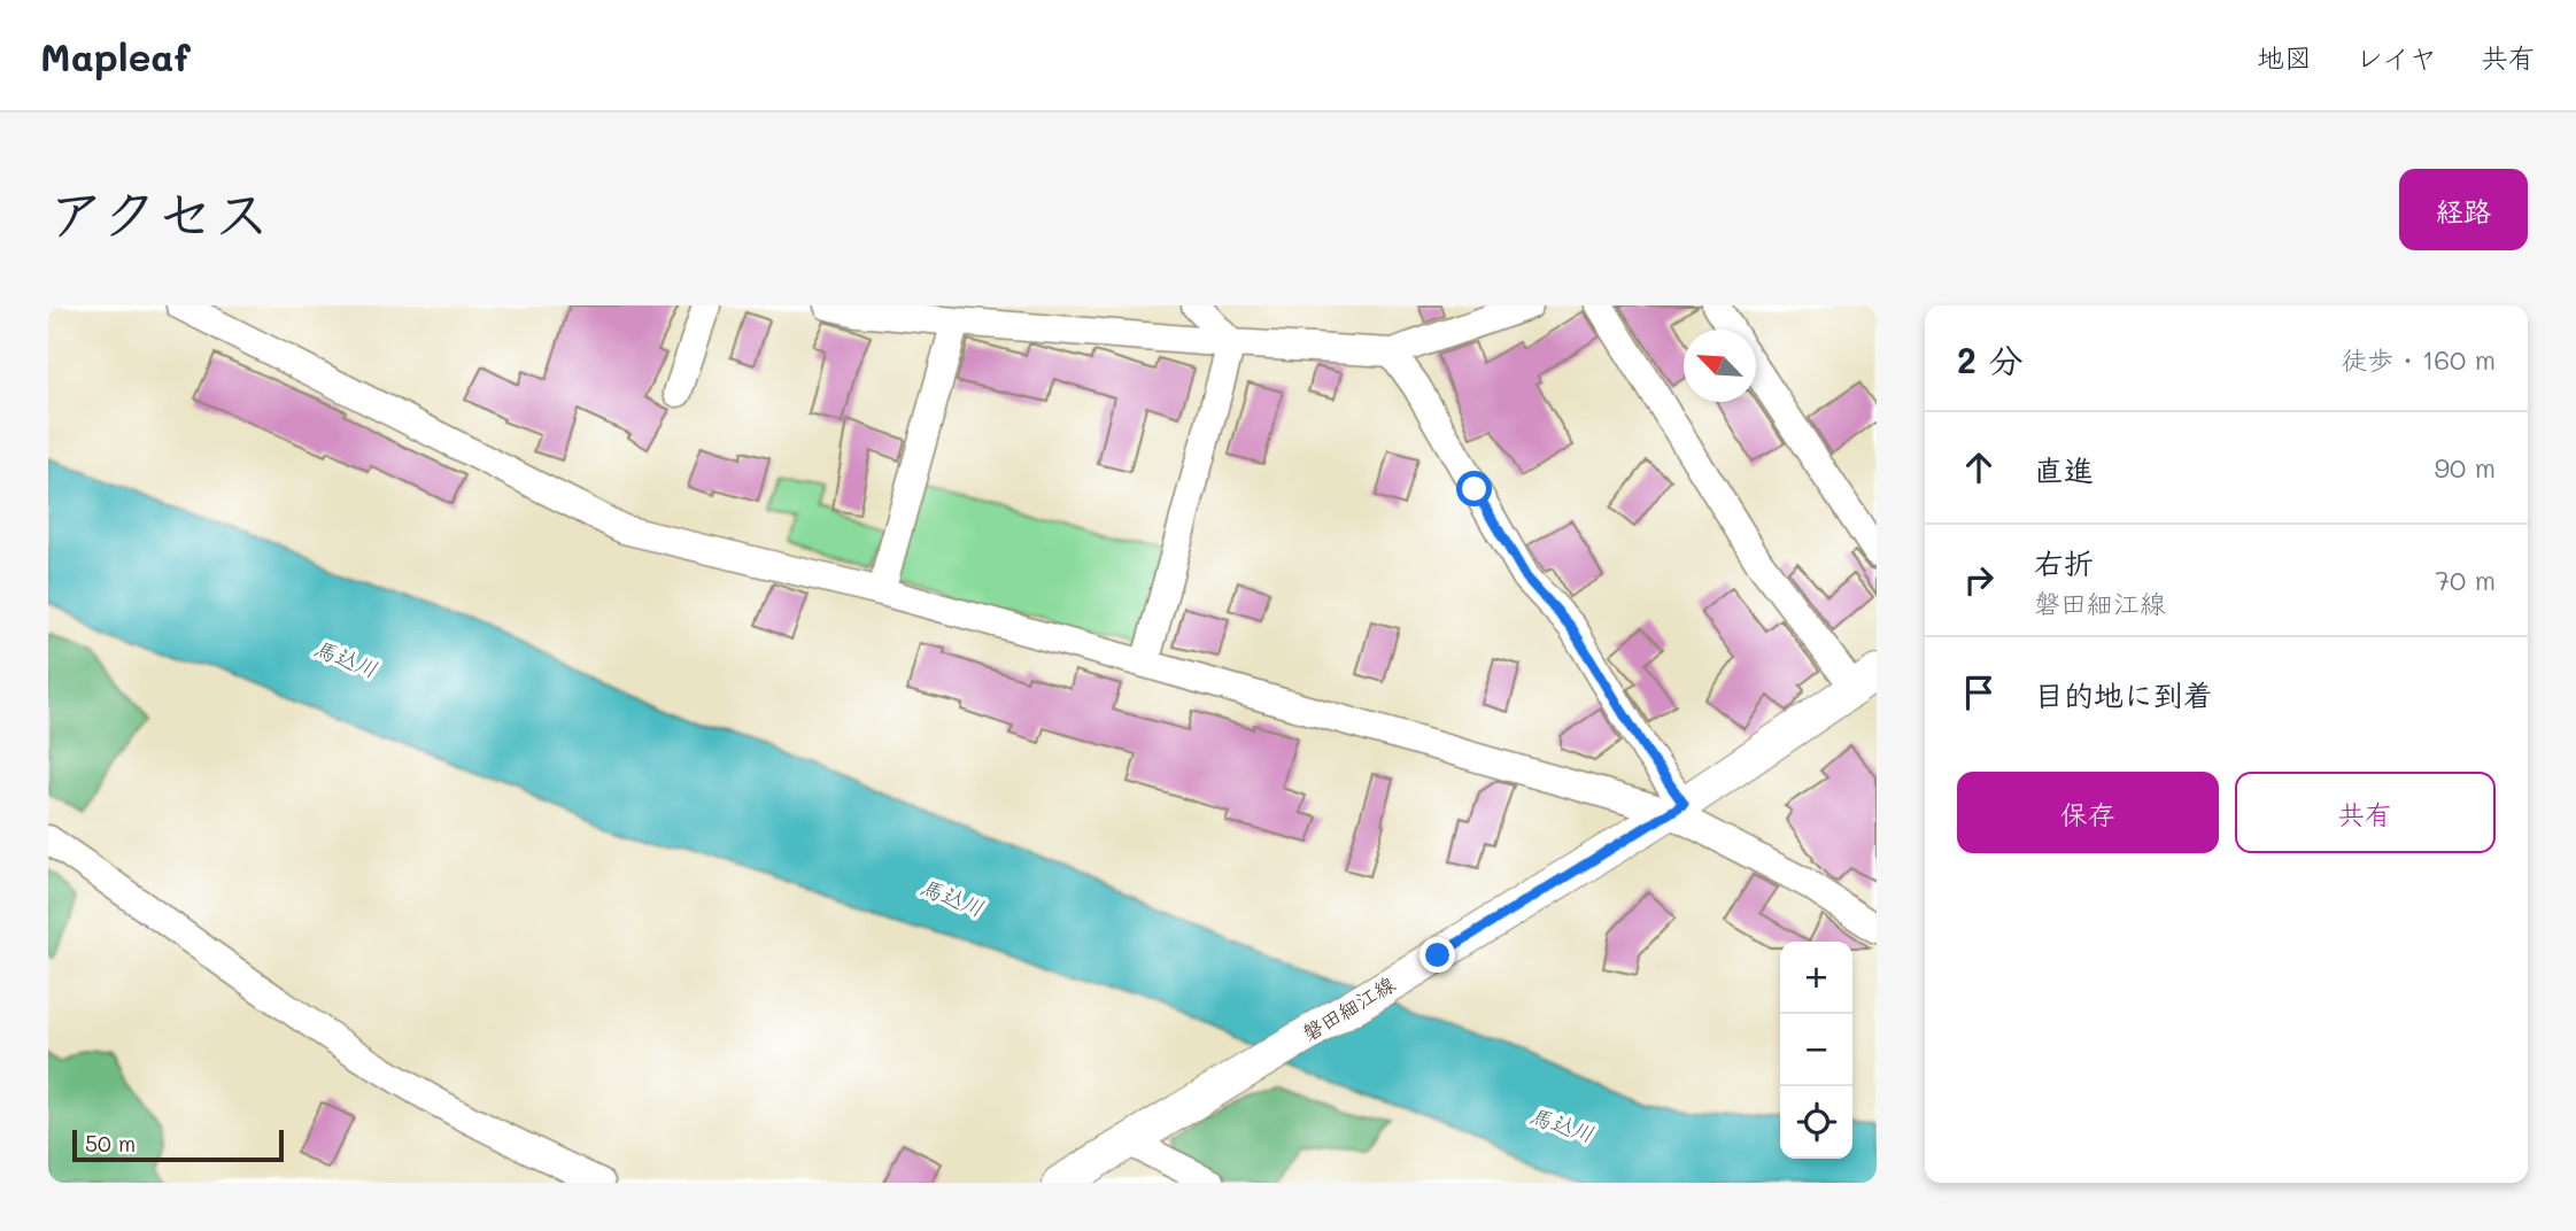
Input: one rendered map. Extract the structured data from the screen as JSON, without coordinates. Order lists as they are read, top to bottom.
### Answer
{
  "streets": {
    "main road": ["磐田細江線"]
  },
  "water": ["馬込川"],
  "scale_bar": "50 m",
  "north": "top left",
  "page": {
    "header": "Mapleaf",
    "nav": ["地図", "レイヤ", "共有"],
    "title": "アクセス",
    "buttons": [
      "経路",
      ["保存", "共有"]
    ],
    "heading": ["2 分", "徒歩 · 160 m"],
    "list": [
      ["直進", "90 m"],
      ["右折", "磐田細江線", "70 m"],
      "目的地に到着"
    ],
    "map_buttons": ["+", "−"],
    "scale": "50 m"
  }
}
